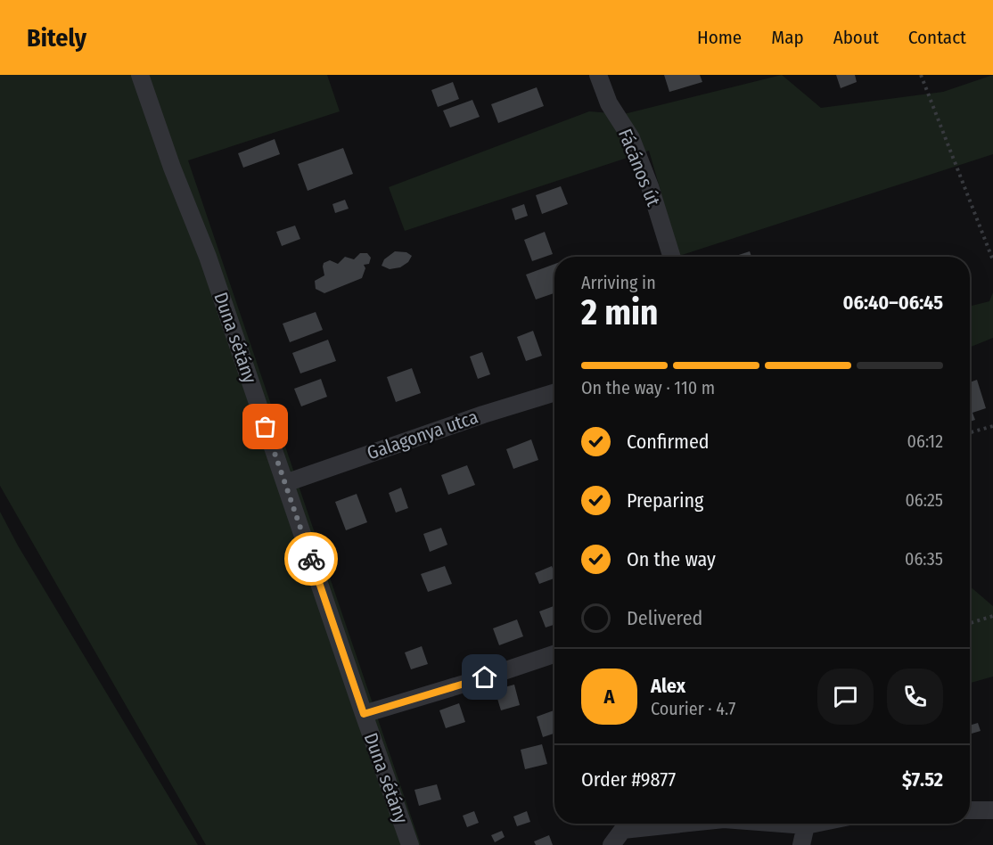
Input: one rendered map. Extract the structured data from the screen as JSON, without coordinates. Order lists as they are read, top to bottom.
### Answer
{
  "streets": {
    "street": ["Fácános út", "Duna sétány", "Galagonya utca"]
  },
  "crossings": [
    ["Duna sétány", "Galagonya utca"]
  ],
  "page": {
    "header": "Bitely",
    "nav": [
      "Home",
      "Map",
      "About",
      "Contact"
    ],
    "heading": ["2 min", "Arriving in", "06:40–06:45"],
    "panel": [
      "Alex",
      "Courier · 4.7",
      "Order #9877",
      "$7.52"
    ],
    "bar": "On the way · 110 m",
    "list": [
      ["Confirmed", "06:12"],
      ["Preparing", "06:25"],
      ["On the way", "06:35"],
      "Delivered"
    ],
    "round": "A"
  }
}
